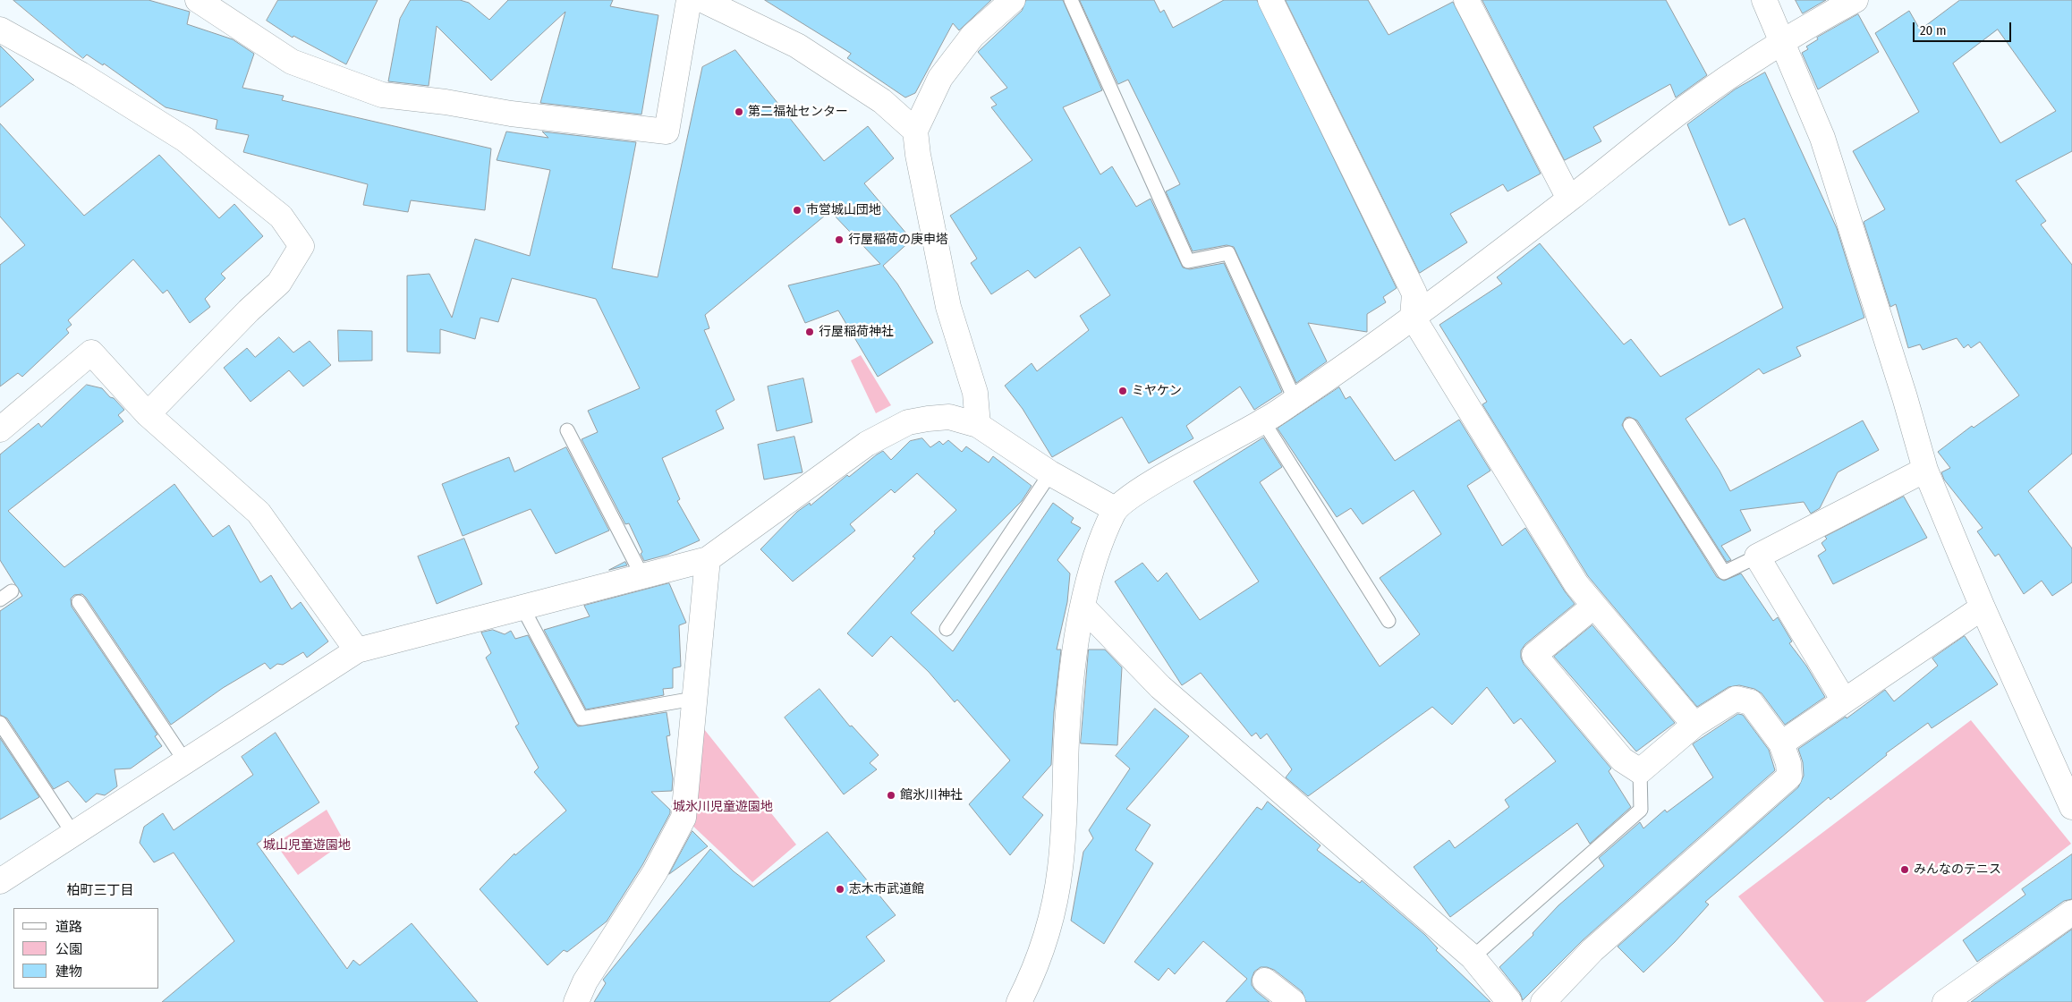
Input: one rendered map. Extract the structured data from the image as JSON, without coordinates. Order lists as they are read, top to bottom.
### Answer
{
  "districts": ["柏町三丁目"],
  "parks": ["城氷川児童遊園地", "城山児童遊園地"],
  "places": [
    "第二福祉センター",
    "市営城山団地",
    "行屋稲荷の庚申塔",
    "行屋稲荷神社",
    "ミヤケン",
    "館氷川神社",
    "みんなのテニス",
    "志木市武道館"
  ],
  "legend": ["道路", "公園", "建物"],
  "scale_bar": "20 m"
}
